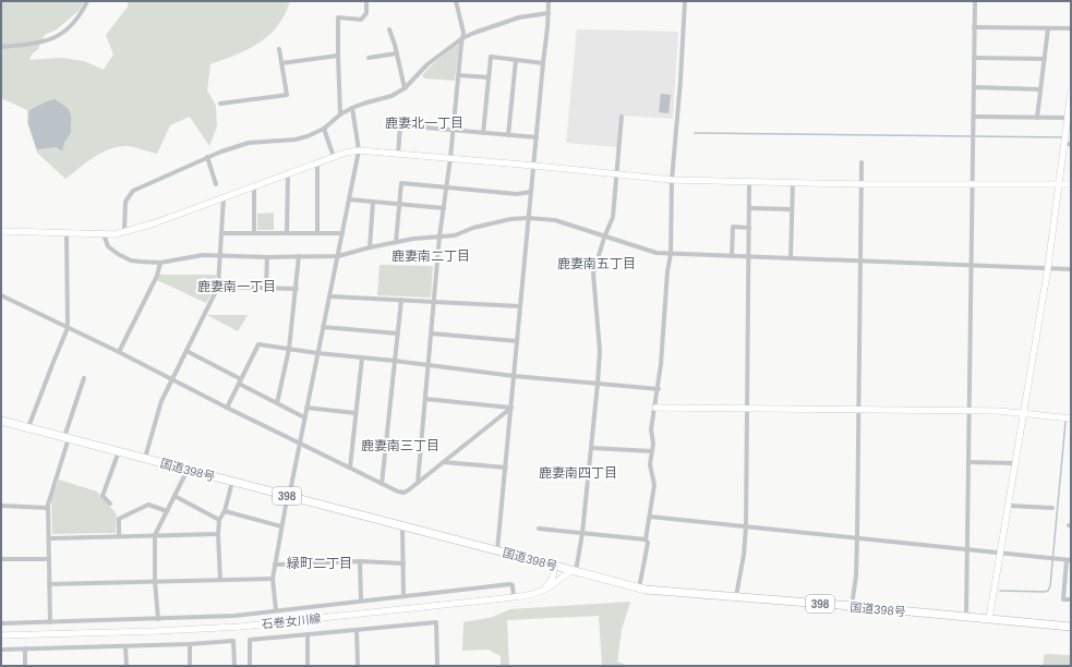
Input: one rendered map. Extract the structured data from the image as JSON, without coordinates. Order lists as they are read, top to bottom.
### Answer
{
  "streets": {
    "highway": ["国道398号", "398"],
    "street": ["石巻女川線"]
  },
  "crossings": [
    ["国道398号", "石巻女川線"]
  ],
  "districts": [
    "鹿妻北一丁目",
    "鹿妻南二丁目",
    "鹿妻南五丁目",
    "鹿妻南一丁目",
    "鹿妻南三丁目",
    "鹿妻南四丁目",
    "緑町二丁目"
  ]
}
